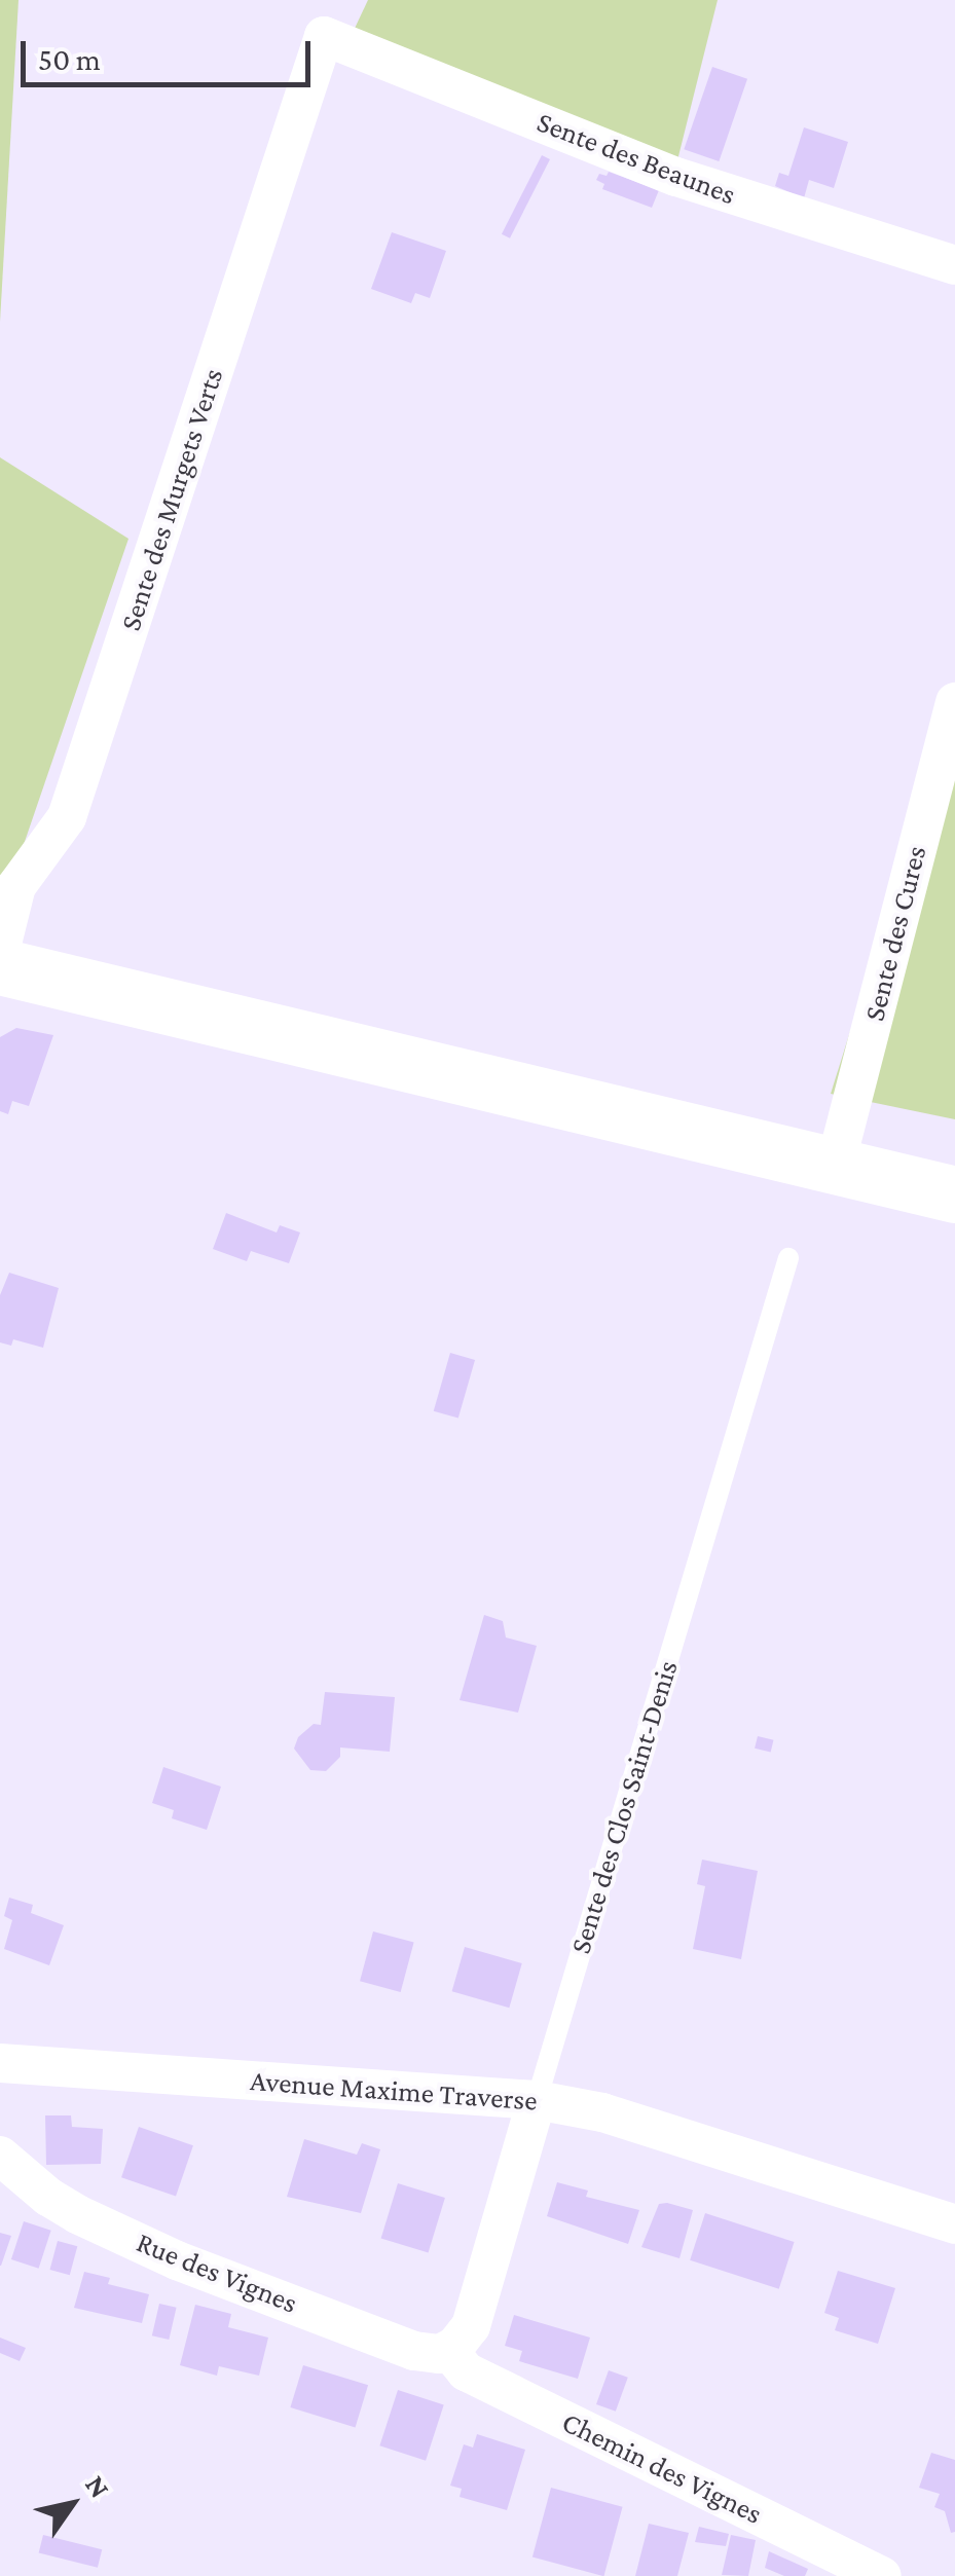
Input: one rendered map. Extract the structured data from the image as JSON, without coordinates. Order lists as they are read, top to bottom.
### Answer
{
  "streets": {
    "street": [
      "Sente des Beaunes",
      "Sente des Murgets Verts",
      "Sente des Cures",
      "Sente des Clos Saint-Denis",
      "Avenue Maxime Traverse",
      "Rue des Vignes",
      "Chemin des Vignes"
    ]
  },
  "crossings": [
    ["Sente des Beaunes", "Sente des Murgets Verts"],
    ["Sente des Clos Saint-Denis", "Avenue Maxime Traverse"],
    ["Sente des Clos Saint-Denis", "Rue des Vignes"],
    ["Sente des Clos Saint-Denis", "Chemin des Vignes"],
    ["Rue des Vignes", "Chemin des Vignes"]
  ],
  "scale_bar": "50 m",
  "north": "top right"
}
